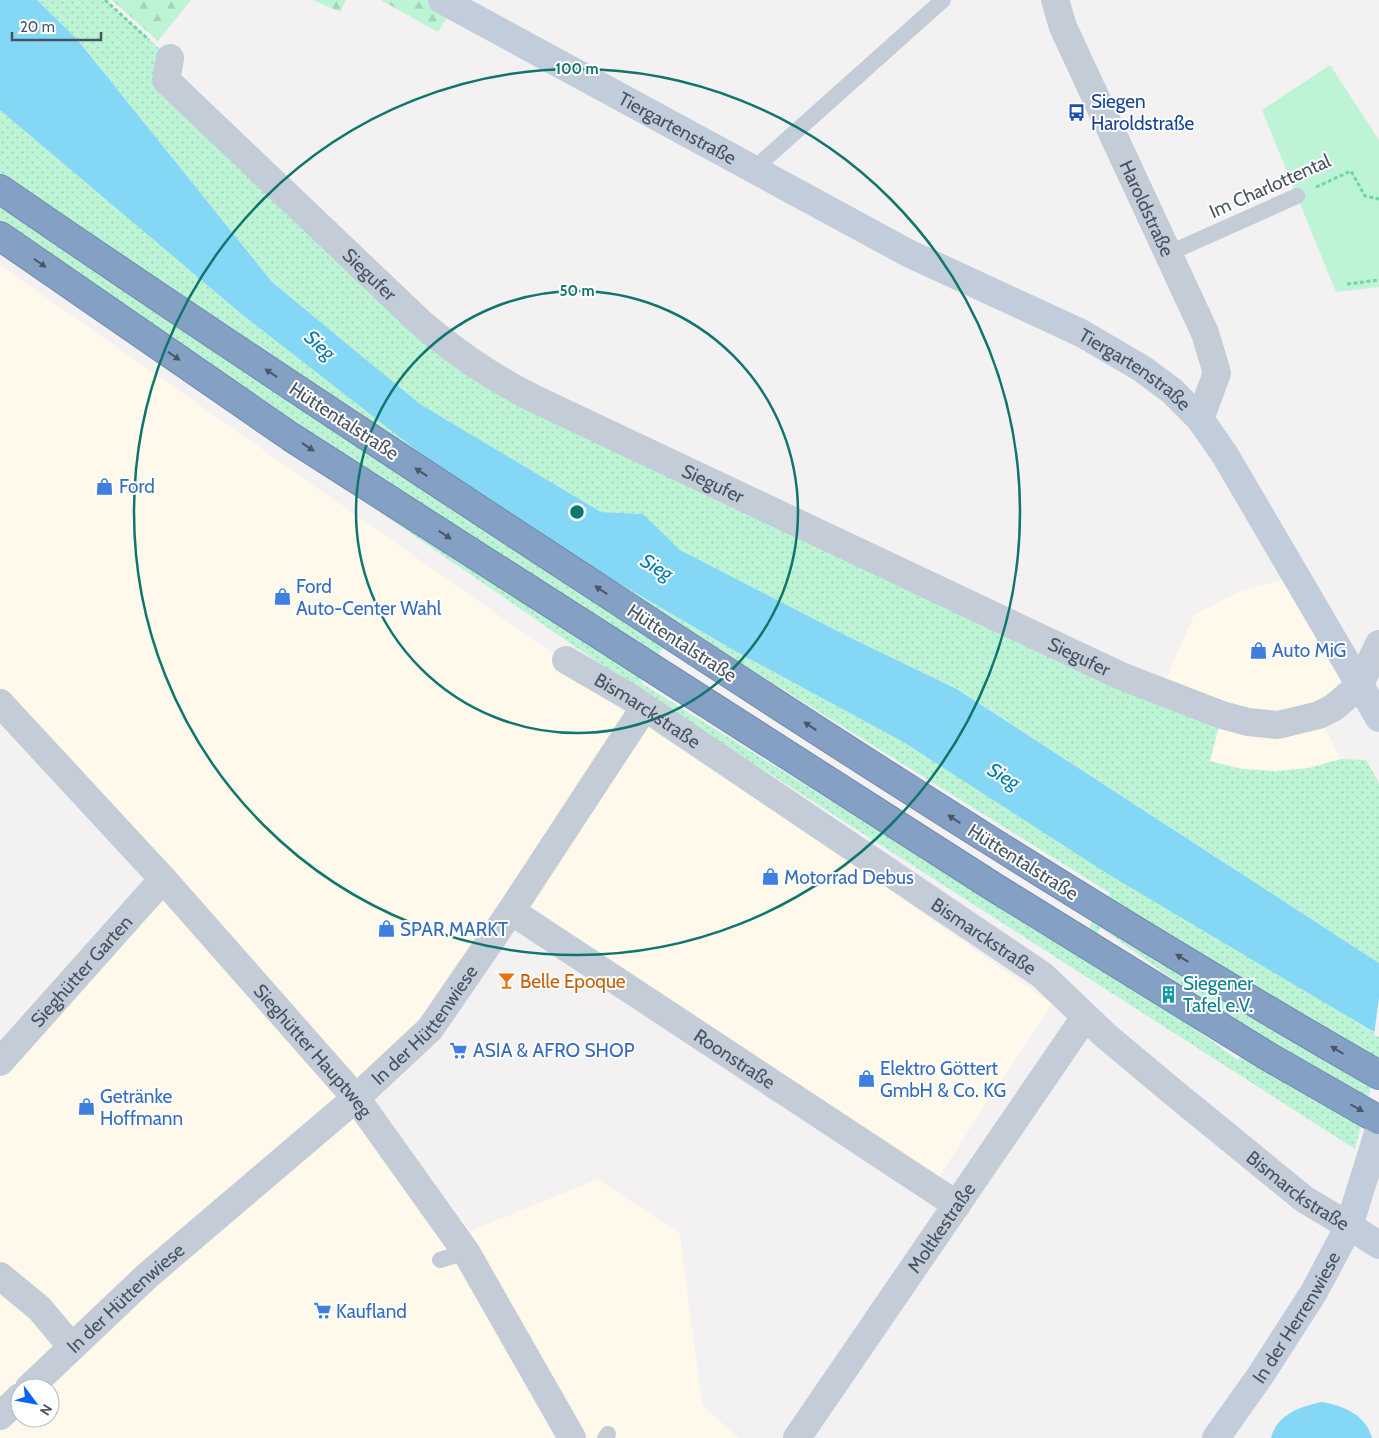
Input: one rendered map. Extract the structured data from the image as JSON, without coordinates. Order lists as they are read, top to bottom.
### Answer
{
  "streets": {
    "highway": ["Hüttentalstraße"],
    "street": [
      "Tiergartenstraße",
      "Haroldstraße",
      "Siegufer",
      "Bismarckstraße",
      "Sieghütter Garten",
      "In der Hüttenwiese",
      "Sieghütter Hauptweg",
      "Roonstraße",
      "Moltkestraße",
      "In der Herrenwiese"
    ],
    "lane": ["Im Charlottental"]
  },
  "crossings": [
    ["Tiergartenstraße", "Haroldstraße"],
    ["Tiergartenstraße", "Siegufer"],
    ["Im Charlottental", "Haroldstraße"],
    ["Hüttentalstraße", "In der Herrenwiese"],
    ["Bismarckstraße", "In der Hüttenwiese"],
    ["Bismarckstraße", "Moltkestraße"],
    ["Bismarckstraße", "In der Herrenwiese"],
    ["Sieghütter Garten", "Sieghütter Hauptweg"],
    ["In der Hüttenwiese", "Sieghütter Hauptweg"],
    ["In der Hüttenwiese", "Roonstraße"],
    ["Roonstraße", "Moltkestraße"]
  ],
  "water": ["Sieg"],
  "places": {
    "bus stop": ["Siegen Haroldstraße"],
    "shop": [
      "Ford",
      "Ford Auto-Center Wahl",
      "Auto MiG",
      "Motorrad Debus",
      "SPAR MARKT",
      "Elektro Göttert GmbH & Co. KG",
      "Getränke Hoffmann"
    ],
    "bar": ["Belle Epoque"],
    "building": ["Siegener Tafel e.V."],
    "supermarket": ["ASIA & AFRO SHOP", "Kaufland"]
  },
  "scale_bar": "20 m",
  "north": "bottom right",
  "rings": ["100 m", "50 m"]
}
